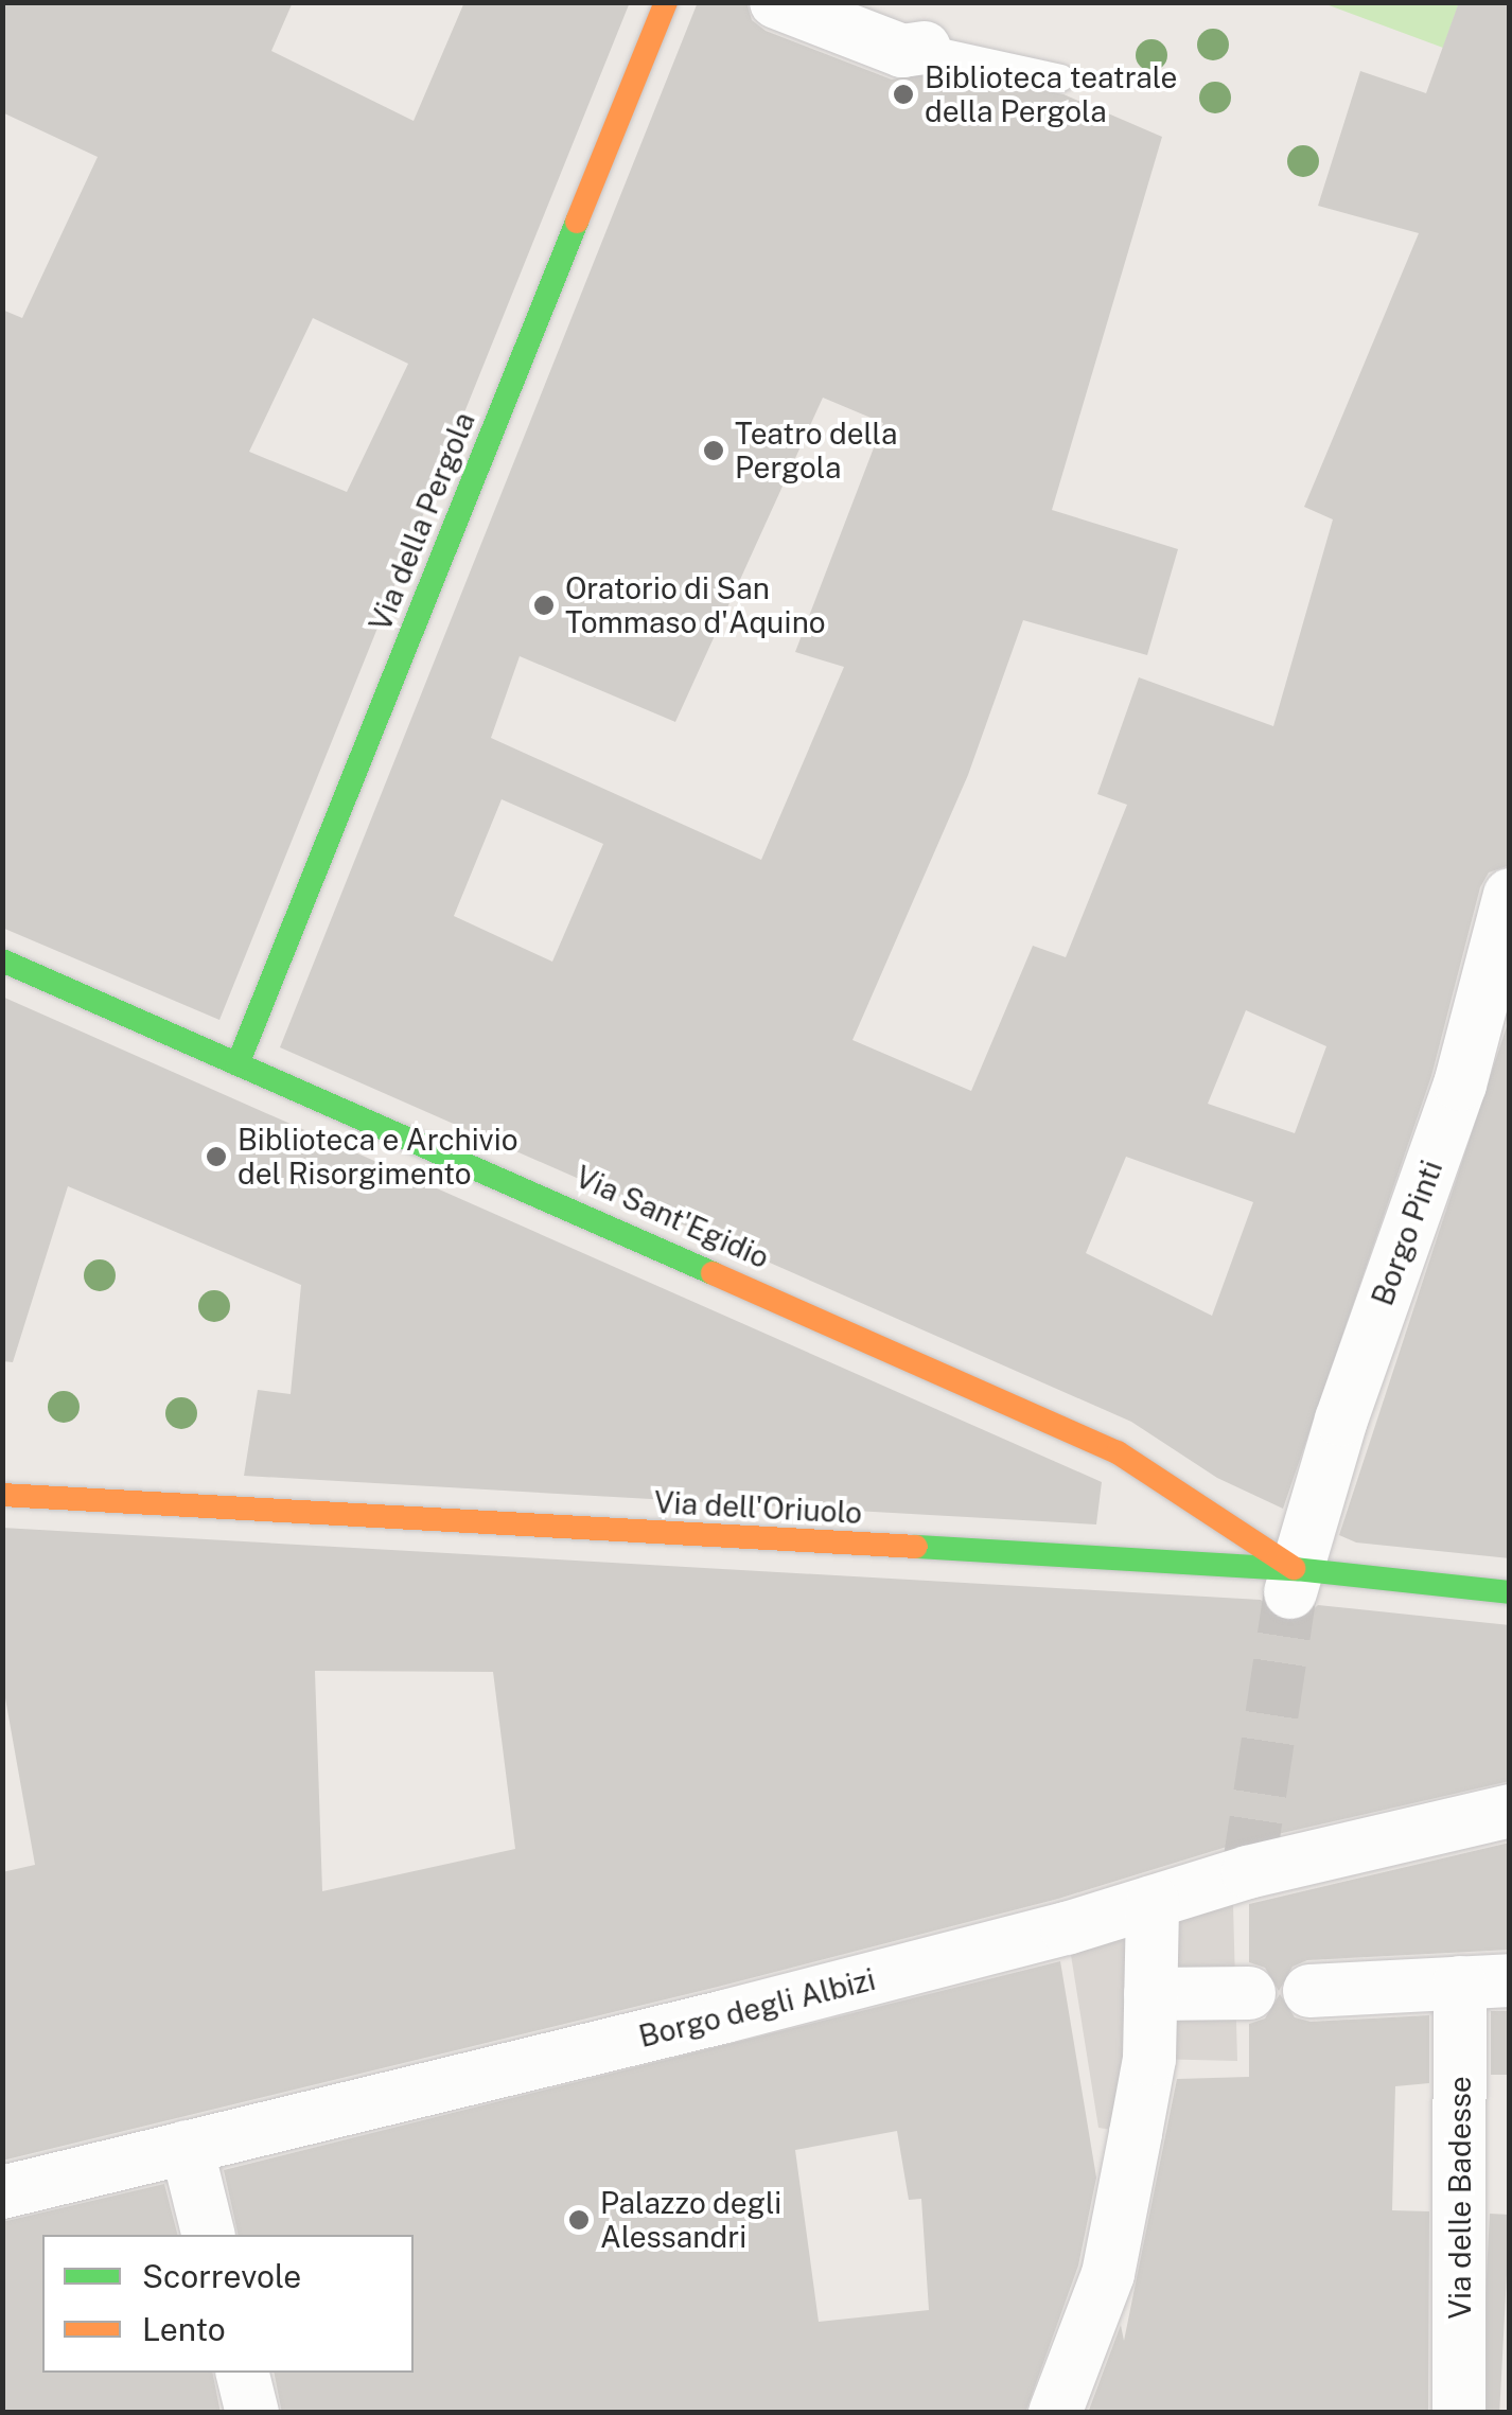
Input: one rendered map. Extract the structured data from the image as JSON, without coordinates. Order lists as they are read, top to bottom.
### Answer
{
  "streets": {
    "street": [
      "Via della Pergola",
      "Via Sant'Egidio",
      "Borgo Pinti",
      "Via dell'Oriuolo",
      "Borgo degli Albizi",
      "Via delle Badesse"
    ]
  },
  "crossings": [
    ["Via della Pergola", "Via Sant'Egidio"],
    ["Via Sant'Egidio", "Borgo Pinti"],
    ["Via Sant'Egidio", "Via dell'Oriuolo"],
    ["Borgo Pinti", "Via dell'Oriuolo"]
  ],
  "places": [
    "Biblioteca teatrale della Pergola",
    "Teatro della Pergola",
    "Oratorio di San Tommaso d'Aquino",
    "Biblioteca e Archivio del Risorgimento",
    "Palazzo degli Alessandri"
  ],
  "legend": ["Scorrevole", "Lento"]
}
